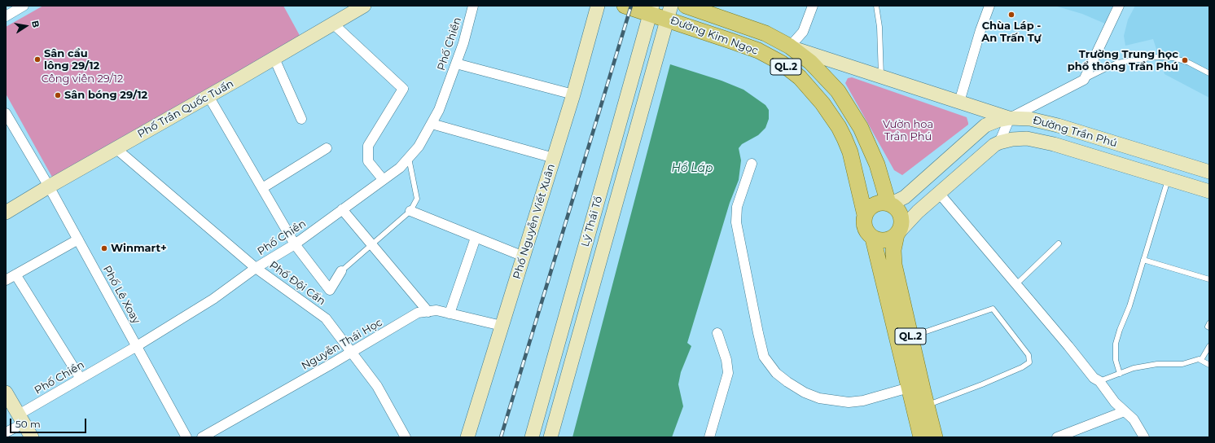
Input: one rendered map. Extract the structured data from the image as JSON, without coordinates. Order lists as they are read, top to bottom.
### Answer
{
  "streets": {
    "main road": [
      "Đường Kim Ngọc",
      "QL.2",
      "Phố Trần Quốc Tuấn",
      "Đường Trần Phú",
      "Phố Nguyễn Viết Xuân",
      "Lý Thái Tổ"
    ],
    "street": [
      "Phố Chiền",
      "Phố Đội Cấn",
      "Phố Lê Xoay",
      "Nguyễn Thái Học"
    ]
  },
  "crossings": [
    ["Đường Kim Ngọc", "QL.2"],
    ["Đường Kim Ngọc", "Đường Trần Phú"],
    ["Đường Kim Ngọc", "Lý Thái Tổ"],
    ["Phố Chiền", "Phố Đội Cấn"],
    ["Phố Chiền", "Phố Lê Xoay"],
    ["QL.2", "Đường Trần Phú"],
    ["Phố Trần Quốc Tuấn", "Phố Đội Cấn"],
    ["Phố Trần Quốc Tuấn", "Phố Lê Xoay"],
    ["Phố Nguyễn Viết Xuân", "Nguyễn Thái Học"],
    ["Phố Đội Cấn", "Nguyễn Thái Học"]
  ],
  "water": ["Hồ Láp"],
  "parks": ["Công viên 29/12", "Vườn hoa Trần Phú"],
  "places": [
    "Chùa Láp - An Trấn Tự",
    "Sân cầu lông 29/12",
    "Trường Trung học phổ thông Trần Phú",
    "Sân bóng 29/12",
    "Winmart+"
  ],
  "scale_bar": "50 m",
  "north": "right"
}
